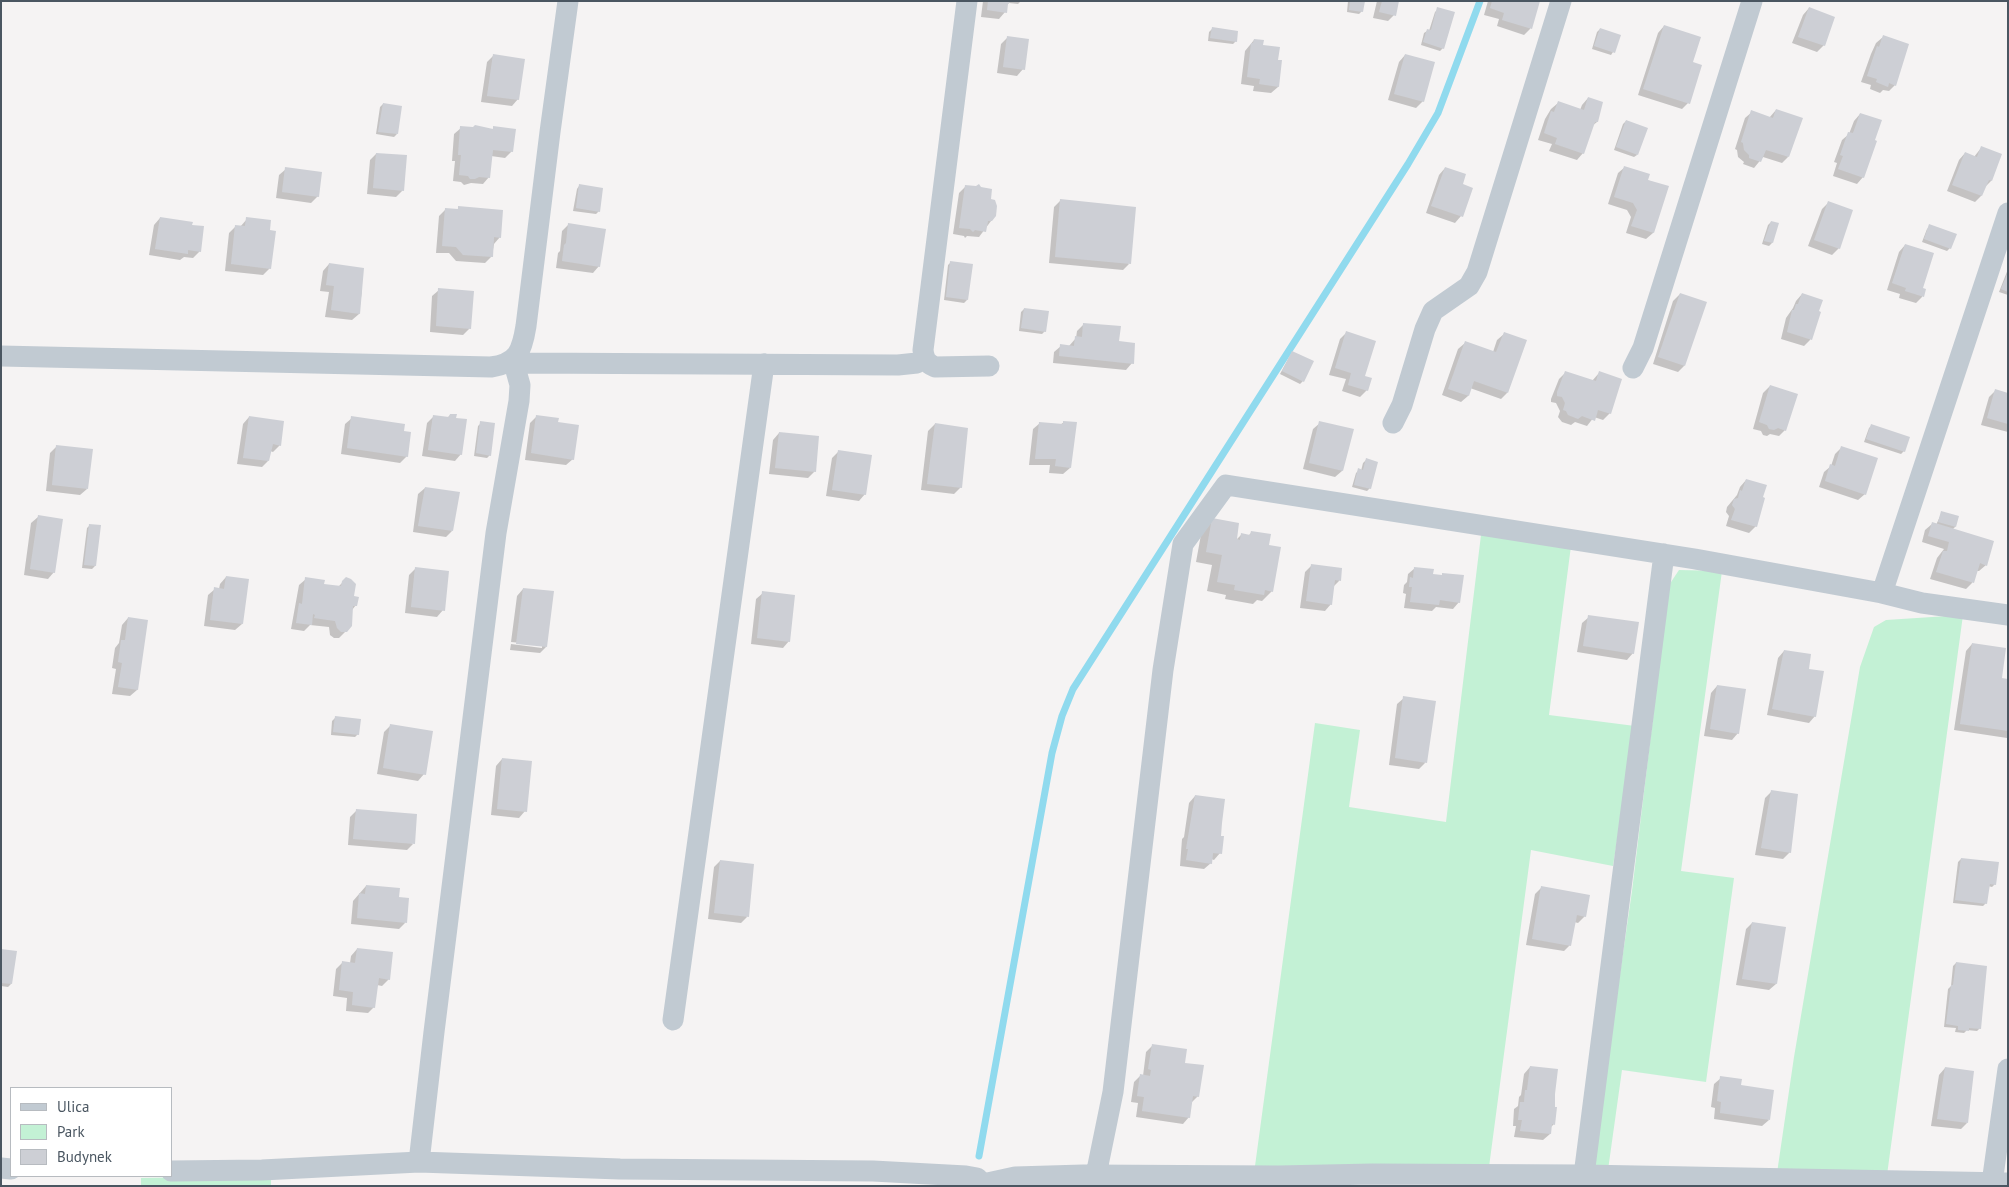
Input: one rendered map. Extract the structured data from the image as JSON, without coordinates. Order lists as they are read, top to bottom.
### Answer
{
  "legend": ["Ulica", "Park", "Budynek"]
}
